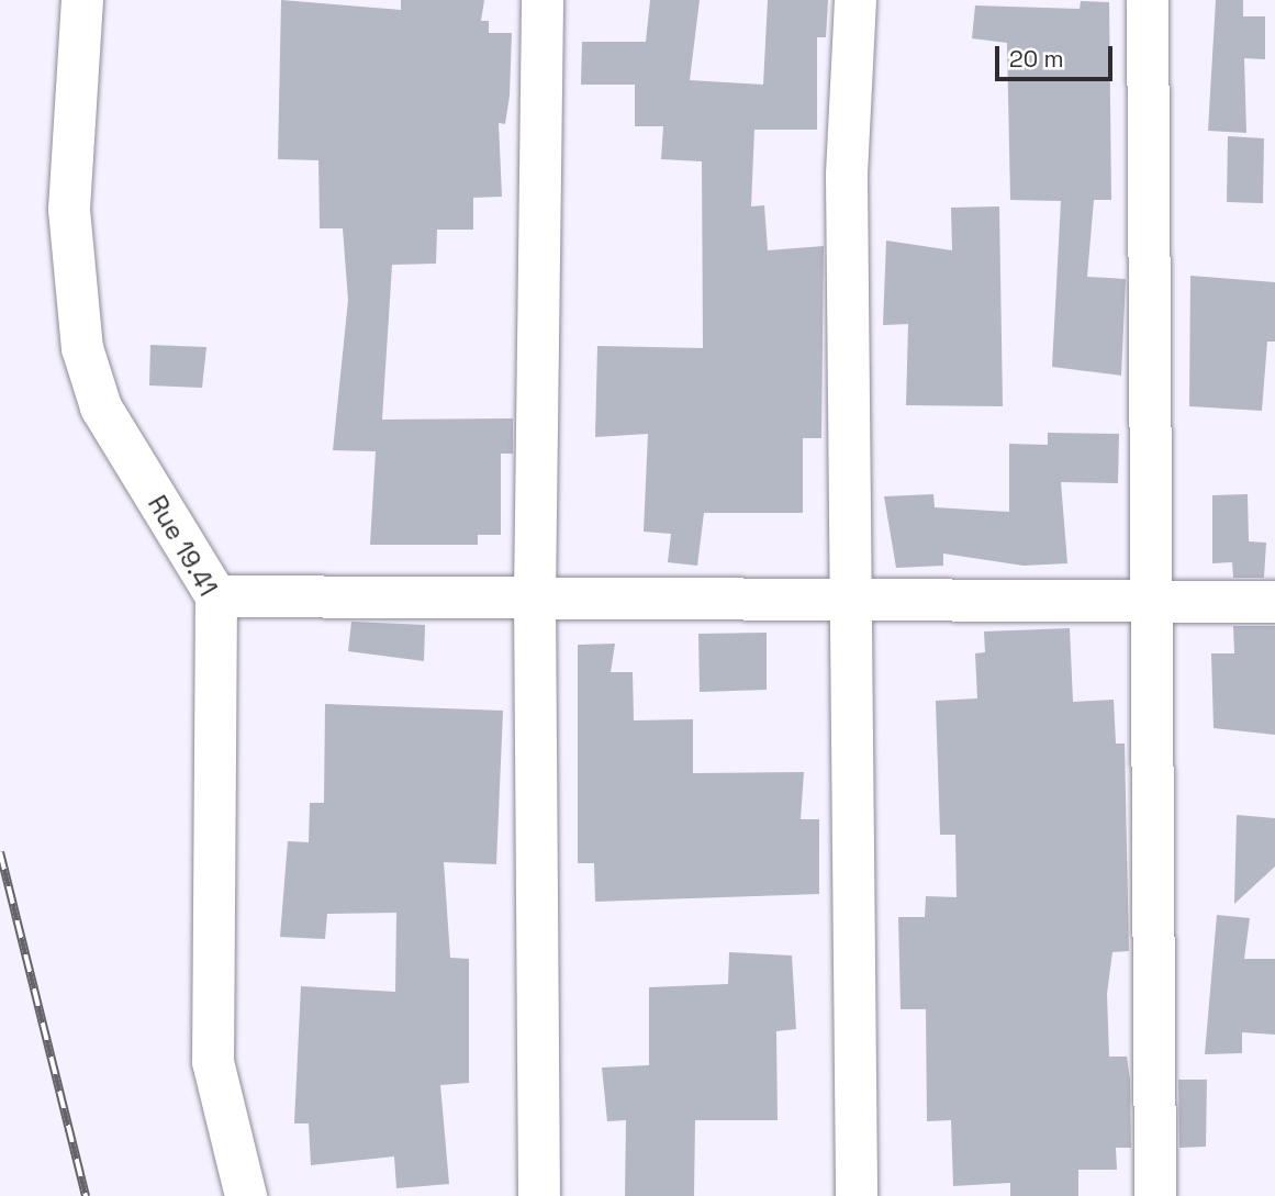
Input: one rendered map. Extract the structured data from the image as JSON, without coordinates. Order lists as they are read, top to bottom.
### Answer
{
  "streets": {
    "street": ["Rue 19.41"]
  },
  "scale_bar": "20 m"
}
